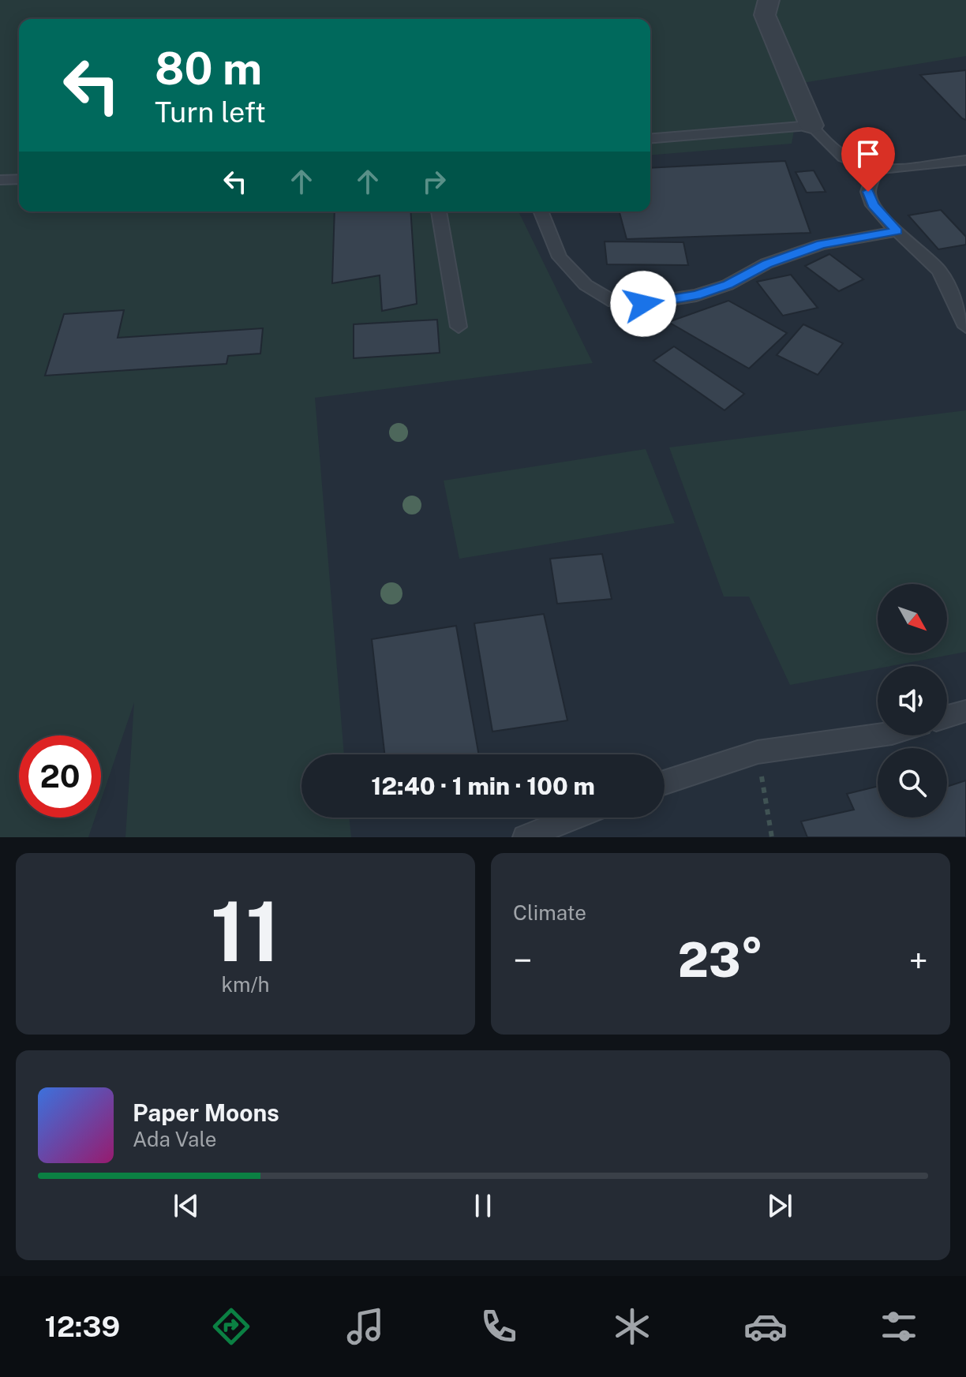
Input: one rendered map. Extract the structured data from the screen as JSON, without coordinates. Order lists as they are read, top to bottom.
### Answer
{
  "north": "bottom right",
  "page": {
    "turn": ["80 m", "Turn left"],
    "limit": "20",
    "trip": "12:40 · 1 min · 100 m",
    "tile": [
      ["11", "km/h"],
      "Climate"
    ],
    "heat": ["−", "23°", "+"],
    "song": ["Paper Moons", "Ada Vale"],
    "tabs": "12:39"
  }
}
